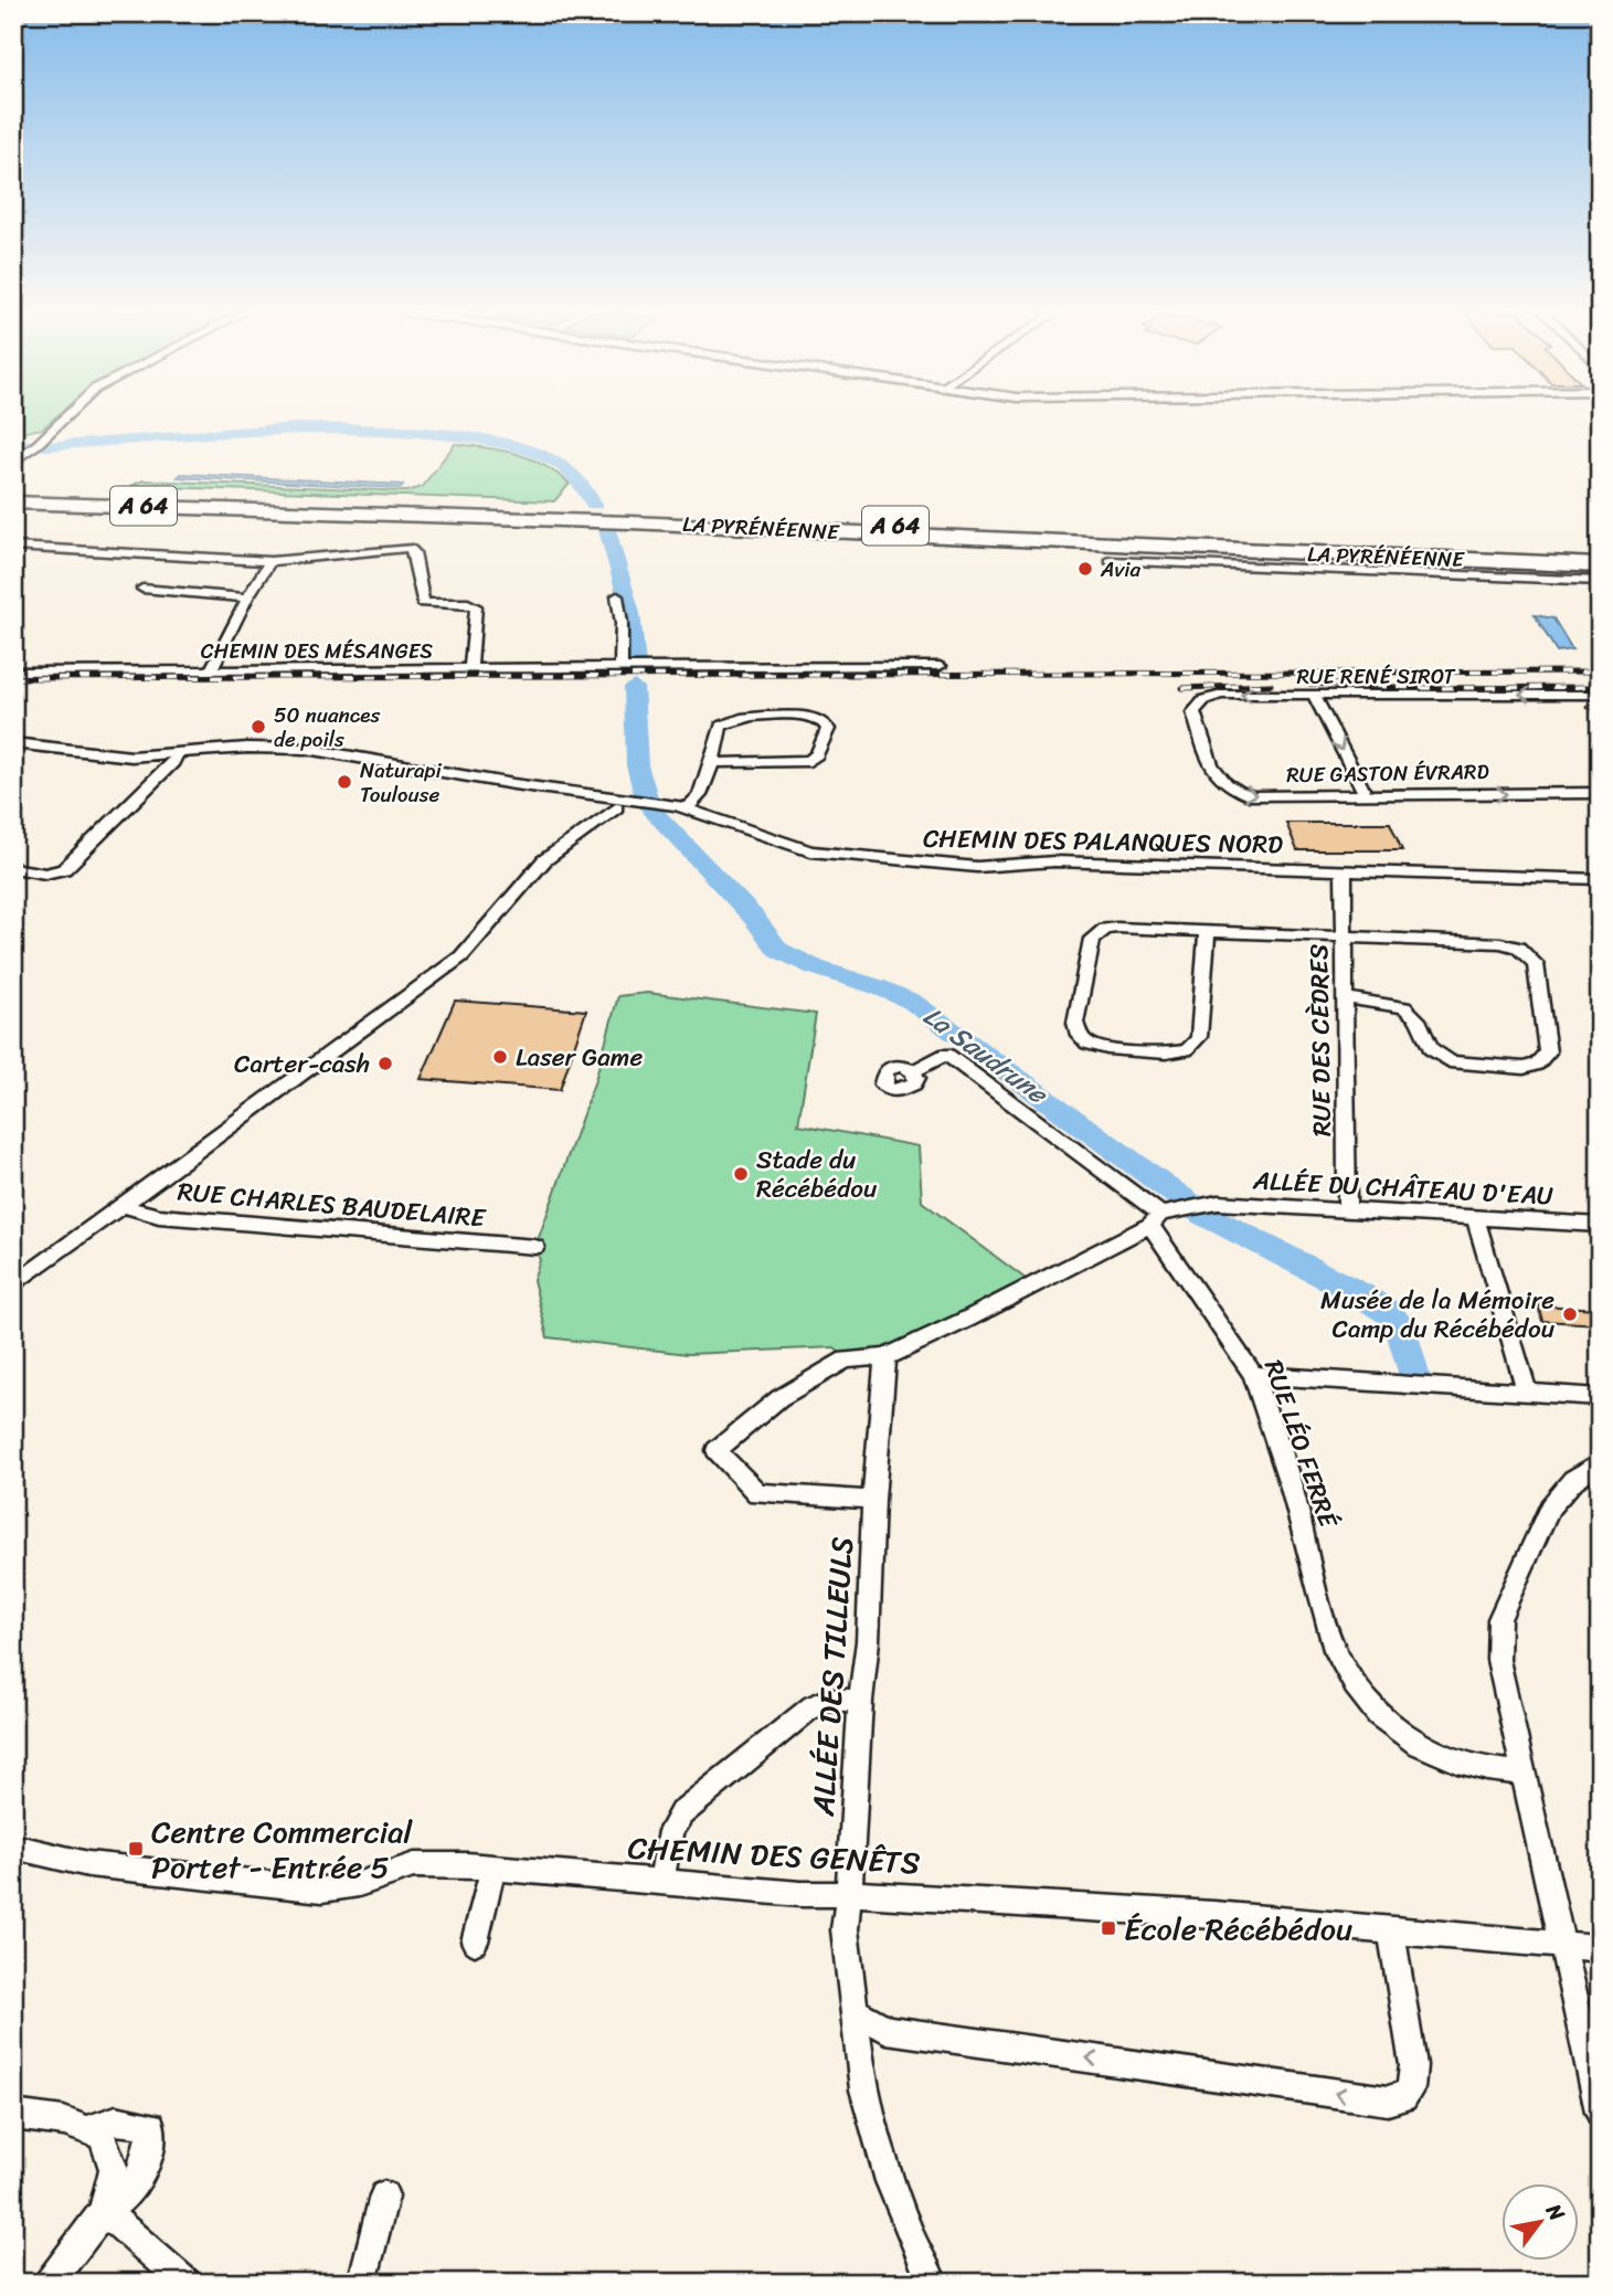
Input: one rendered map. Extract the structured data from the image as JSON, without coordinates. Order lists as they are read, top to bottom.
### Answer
{
  "streets": {
    "highway": ["A 64", "LA PYRÉNÉENNE"],
    "street": [
      "CHEMIN DES MÉSANGES",
      "RUE RENÉ SIROT",
      "RUE GASTON ÉVRARD",
      "CHEMIN DES PALANQUES NORD",
      "RUE DES CÈDRES",
      "ALLÉE DU CHÂTEAU D'EAU",
      "RUE CHARLES BAUDELAIRE",
      "RUE LÉO FERRÉ",
      "ALLÉE DES TILLEULS",
      "CHEMIN DES GENÊTS"
    ]
  },
  "crossings": [
    ["RUE RENÉ SIROT", "RUE GASTON ÉVRARD"],
    ["CHEMIN DES PALANQUES NORD", "RUE DES CÈDRES"],
    ["RUE DES CÈDRES", "ALLÉE DU CHÂTEAU D'EAU"],
    ["ALLÉE DU CHÂTEAU D'EAU", "RUE LÉO FERRÉ"],
    ["ALLÉE DES TILLEULS", "CHEMIN DES GENÊTS"]
  ],
  "water": ["La Saudrune"],
  "places": {
    "other": [
      "Avia",
      "50 nuances de poils",
      "Naturapi Toulouse",
      "Laser Game",
      "Carter-cash",
      "Stade du Récébédou",
      "Musée de la Mémoire Camp du Récébédou"
    ],
    "transit": ["Centre Commercial Portet - Entrée 5", "École Récébédou"]
  },
  "north": "top right"
}
